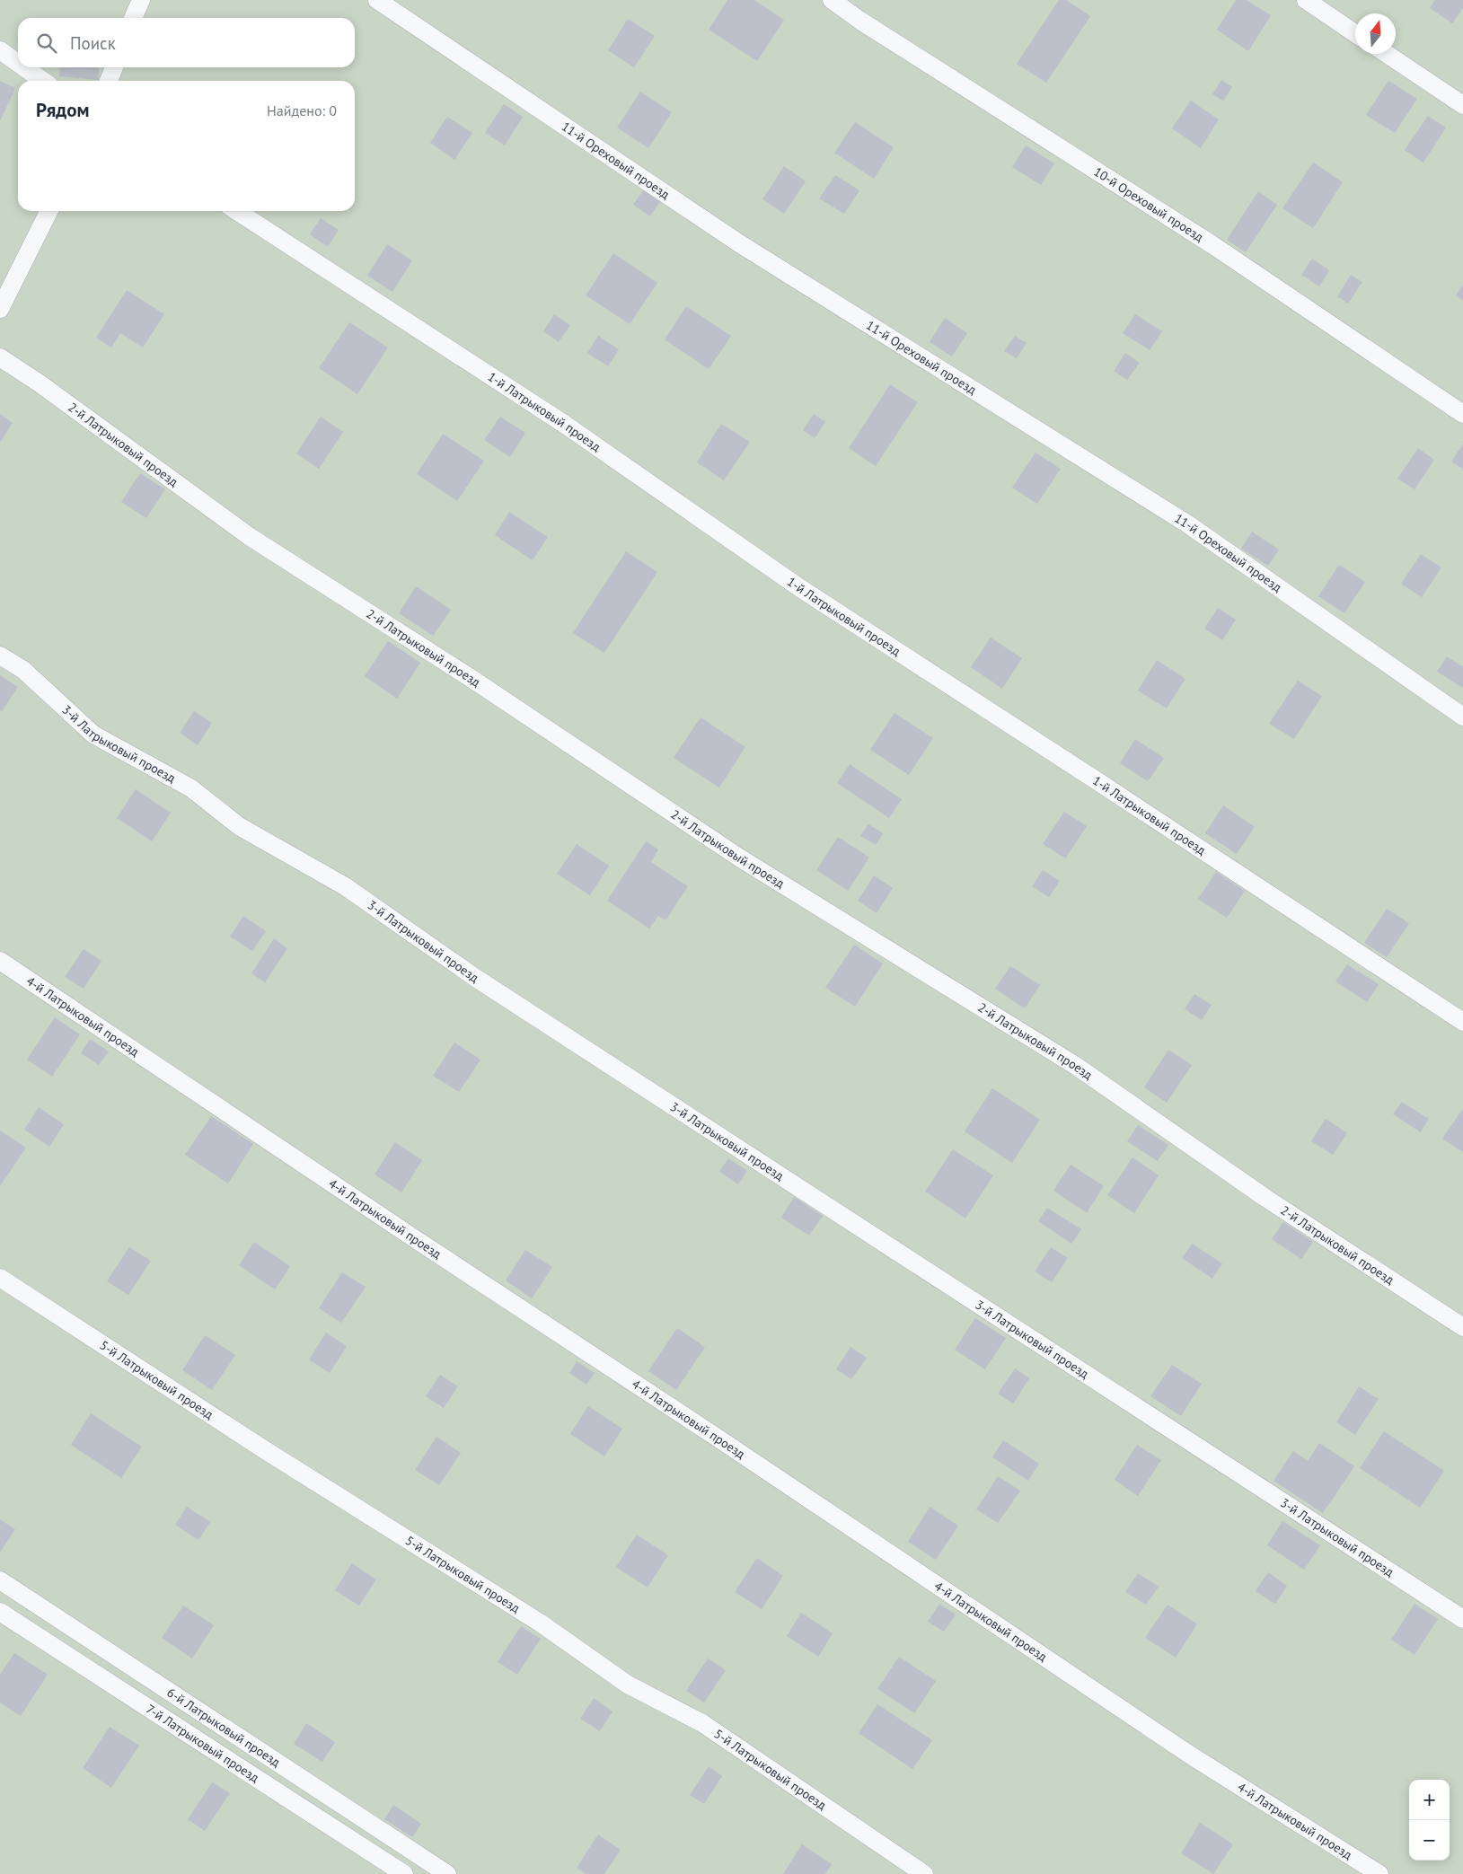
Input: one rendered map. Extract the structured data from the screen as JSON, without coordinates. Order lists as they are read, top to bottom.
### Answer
{
  "streets": {
    "lane": [
      "11-й Ореховый проезд",
      "10-й Ореховый проезд",
      "1-й Латрыковый проезд",
      "2-й Латрыковый проезд",
      "3-й Латрыковый проезд",
      "4-й Латрыковый проезд",
      "5-й Латрыковый проезд",
      "6-й Латрыковый проезд",
      "7-й Латрыковый проезд"
    ]
  },
  "north": "top",
  "page": {
    "search": "Поиск",
    "heading": ["Рядом", "Найдено: 0"],
    "map_buttons": ["+", "−"]
  }
}
